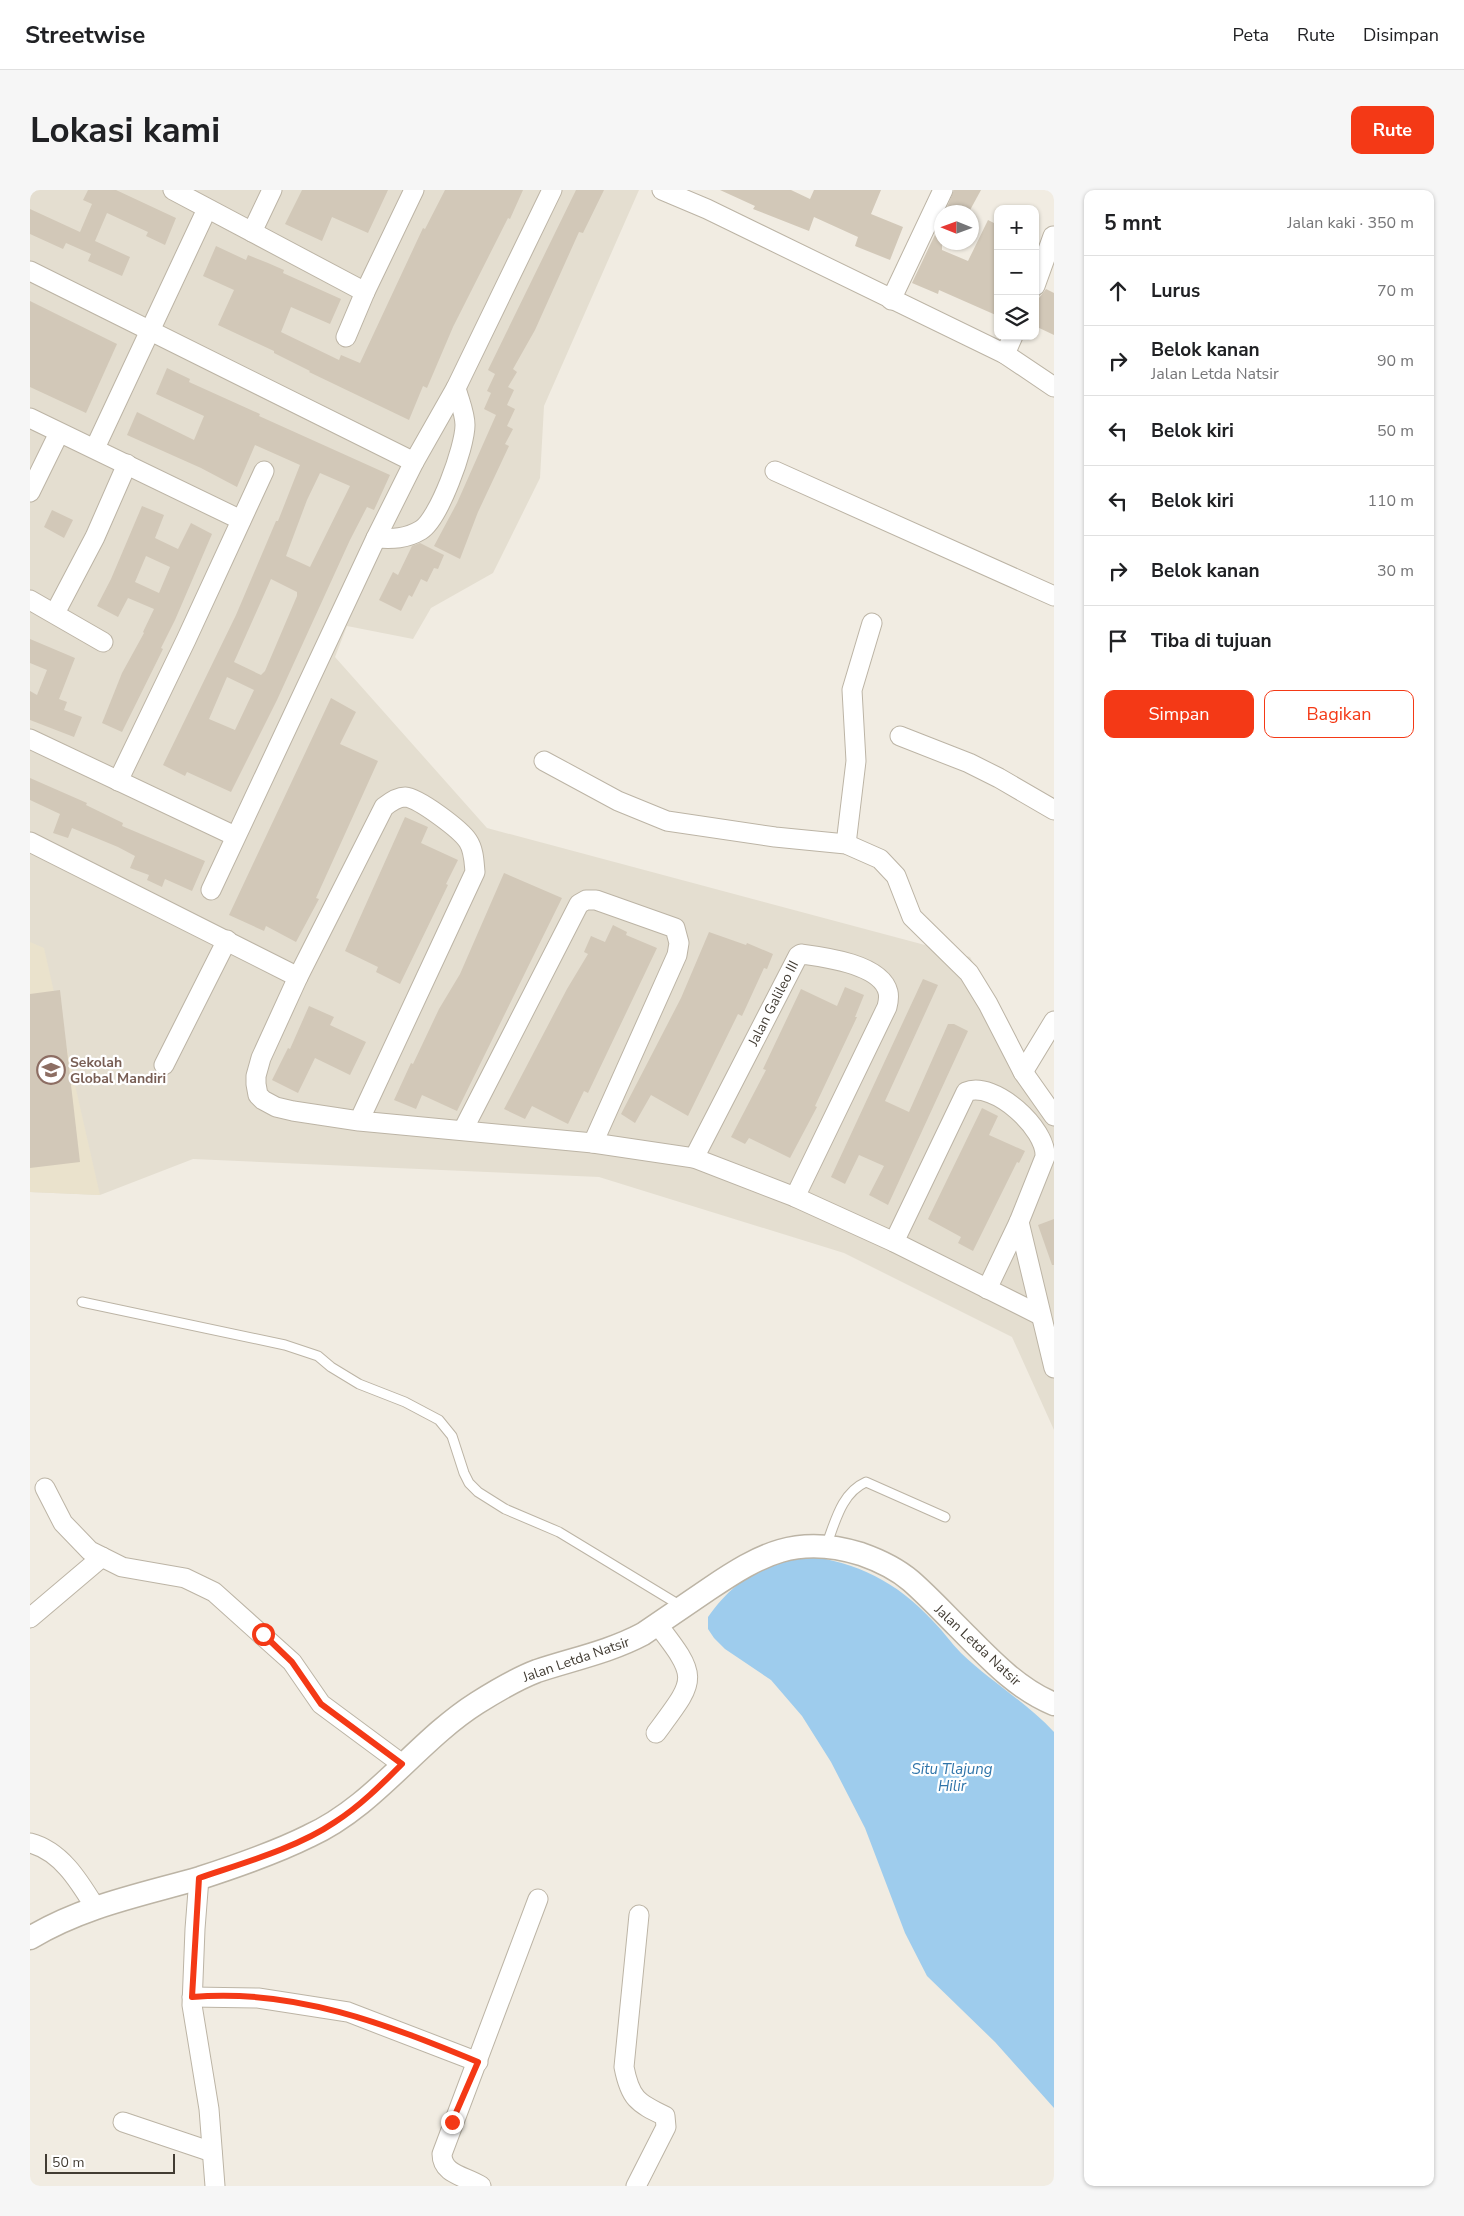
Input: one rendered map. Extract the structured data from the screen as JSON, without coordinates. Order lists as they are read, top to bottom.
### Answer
{
  "streets": {
    "street": ["Jalan Galileo III", "Jalan Letda Natsir"]
  },
  "water": ["Situ Tlajung Hilir"],
  "places": {
    "school or university": ["Sekolah Global Mandiri"]
  },
  "scale_bar": "50 m",
  "north": "left",
  "page": {
    "header": "Streetwise",
    "nav": ["Peta", "Rute", "Disimpan"],
    "buttons": [
      "Rute",
      ["Simpan", "Bagikan"]
    ],
    "title": "Lokasi kami",
    "heading": ["5 mnt", "Jalan kaki · 350 m"],
    "map_buttons": ["+", "−"],
    "list": [
      ["Lurus", "70 m"],
      ["Belok kanan", "Jalan Letda Natsir", "90 m"],
      ["Belok kiri", "50 m"],
      ["Belok kiri", "110 m"],
      ["Belok kanan", "30 m"],
      "Tiba di tujuan"
    ],
    "scale": "50 m"
  }
}
